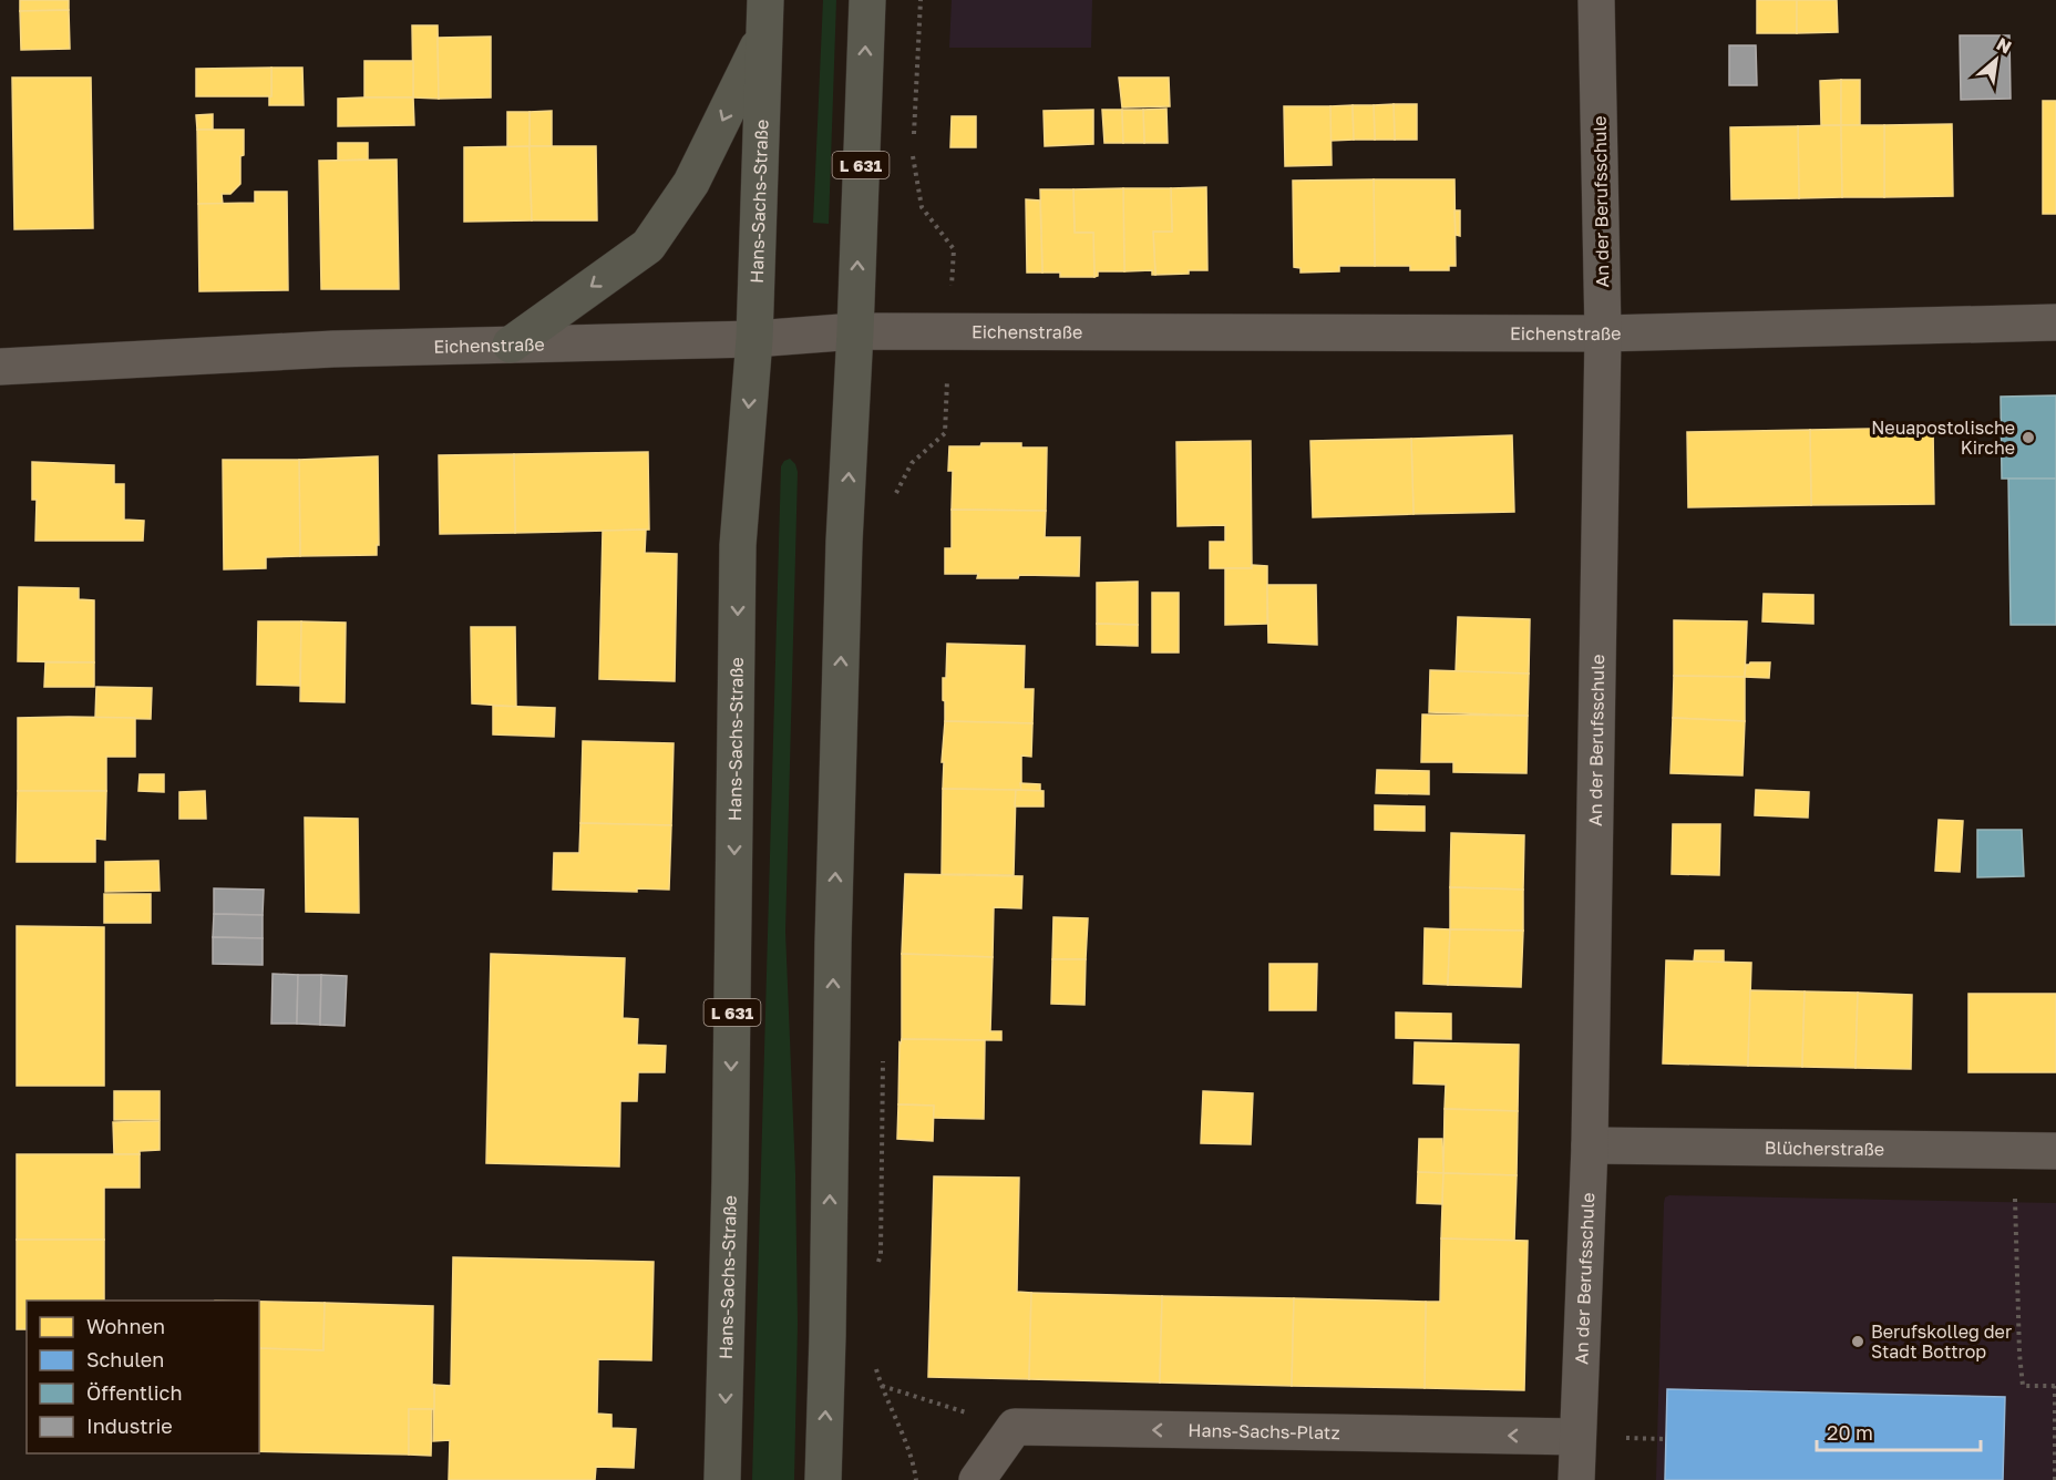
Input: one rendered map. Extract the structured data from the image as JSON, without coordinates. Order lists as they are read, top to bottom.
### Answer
{
  "streets": {
    "main road": ["L 631", "Hans-Sachs-Straße"],
    "street": [
      "An der Berufsschule",
      "Eichenstraße",
      "Blücherstraße",
      "Hans-Sachs-Platz"
    ]
  },
  "crossings": [
    ["L 631", "Eichenstraße"],
    ["Hans-Sachs-Straße", "Eichenstraße"],
    ["An der Berufsschule", "Eichenstraße"],
    ["An der Berufsschule", "Blücherstraße"],
    ["An der Berufsschule", "Hans-Sachs-Platz"]
  ],
  "one_way": ["Hans-Sachs-Platz"],
  "places": ["Neuapostolische Kirche", "Berufskolleg der Stadt Bottrop"],
  "legend": [
    "Wohnen",
    "Schulen",
    "Öffentlich",
    "Industrie"
  ],
  "scale_bar": "20 m",
  "north": "top right"
}
